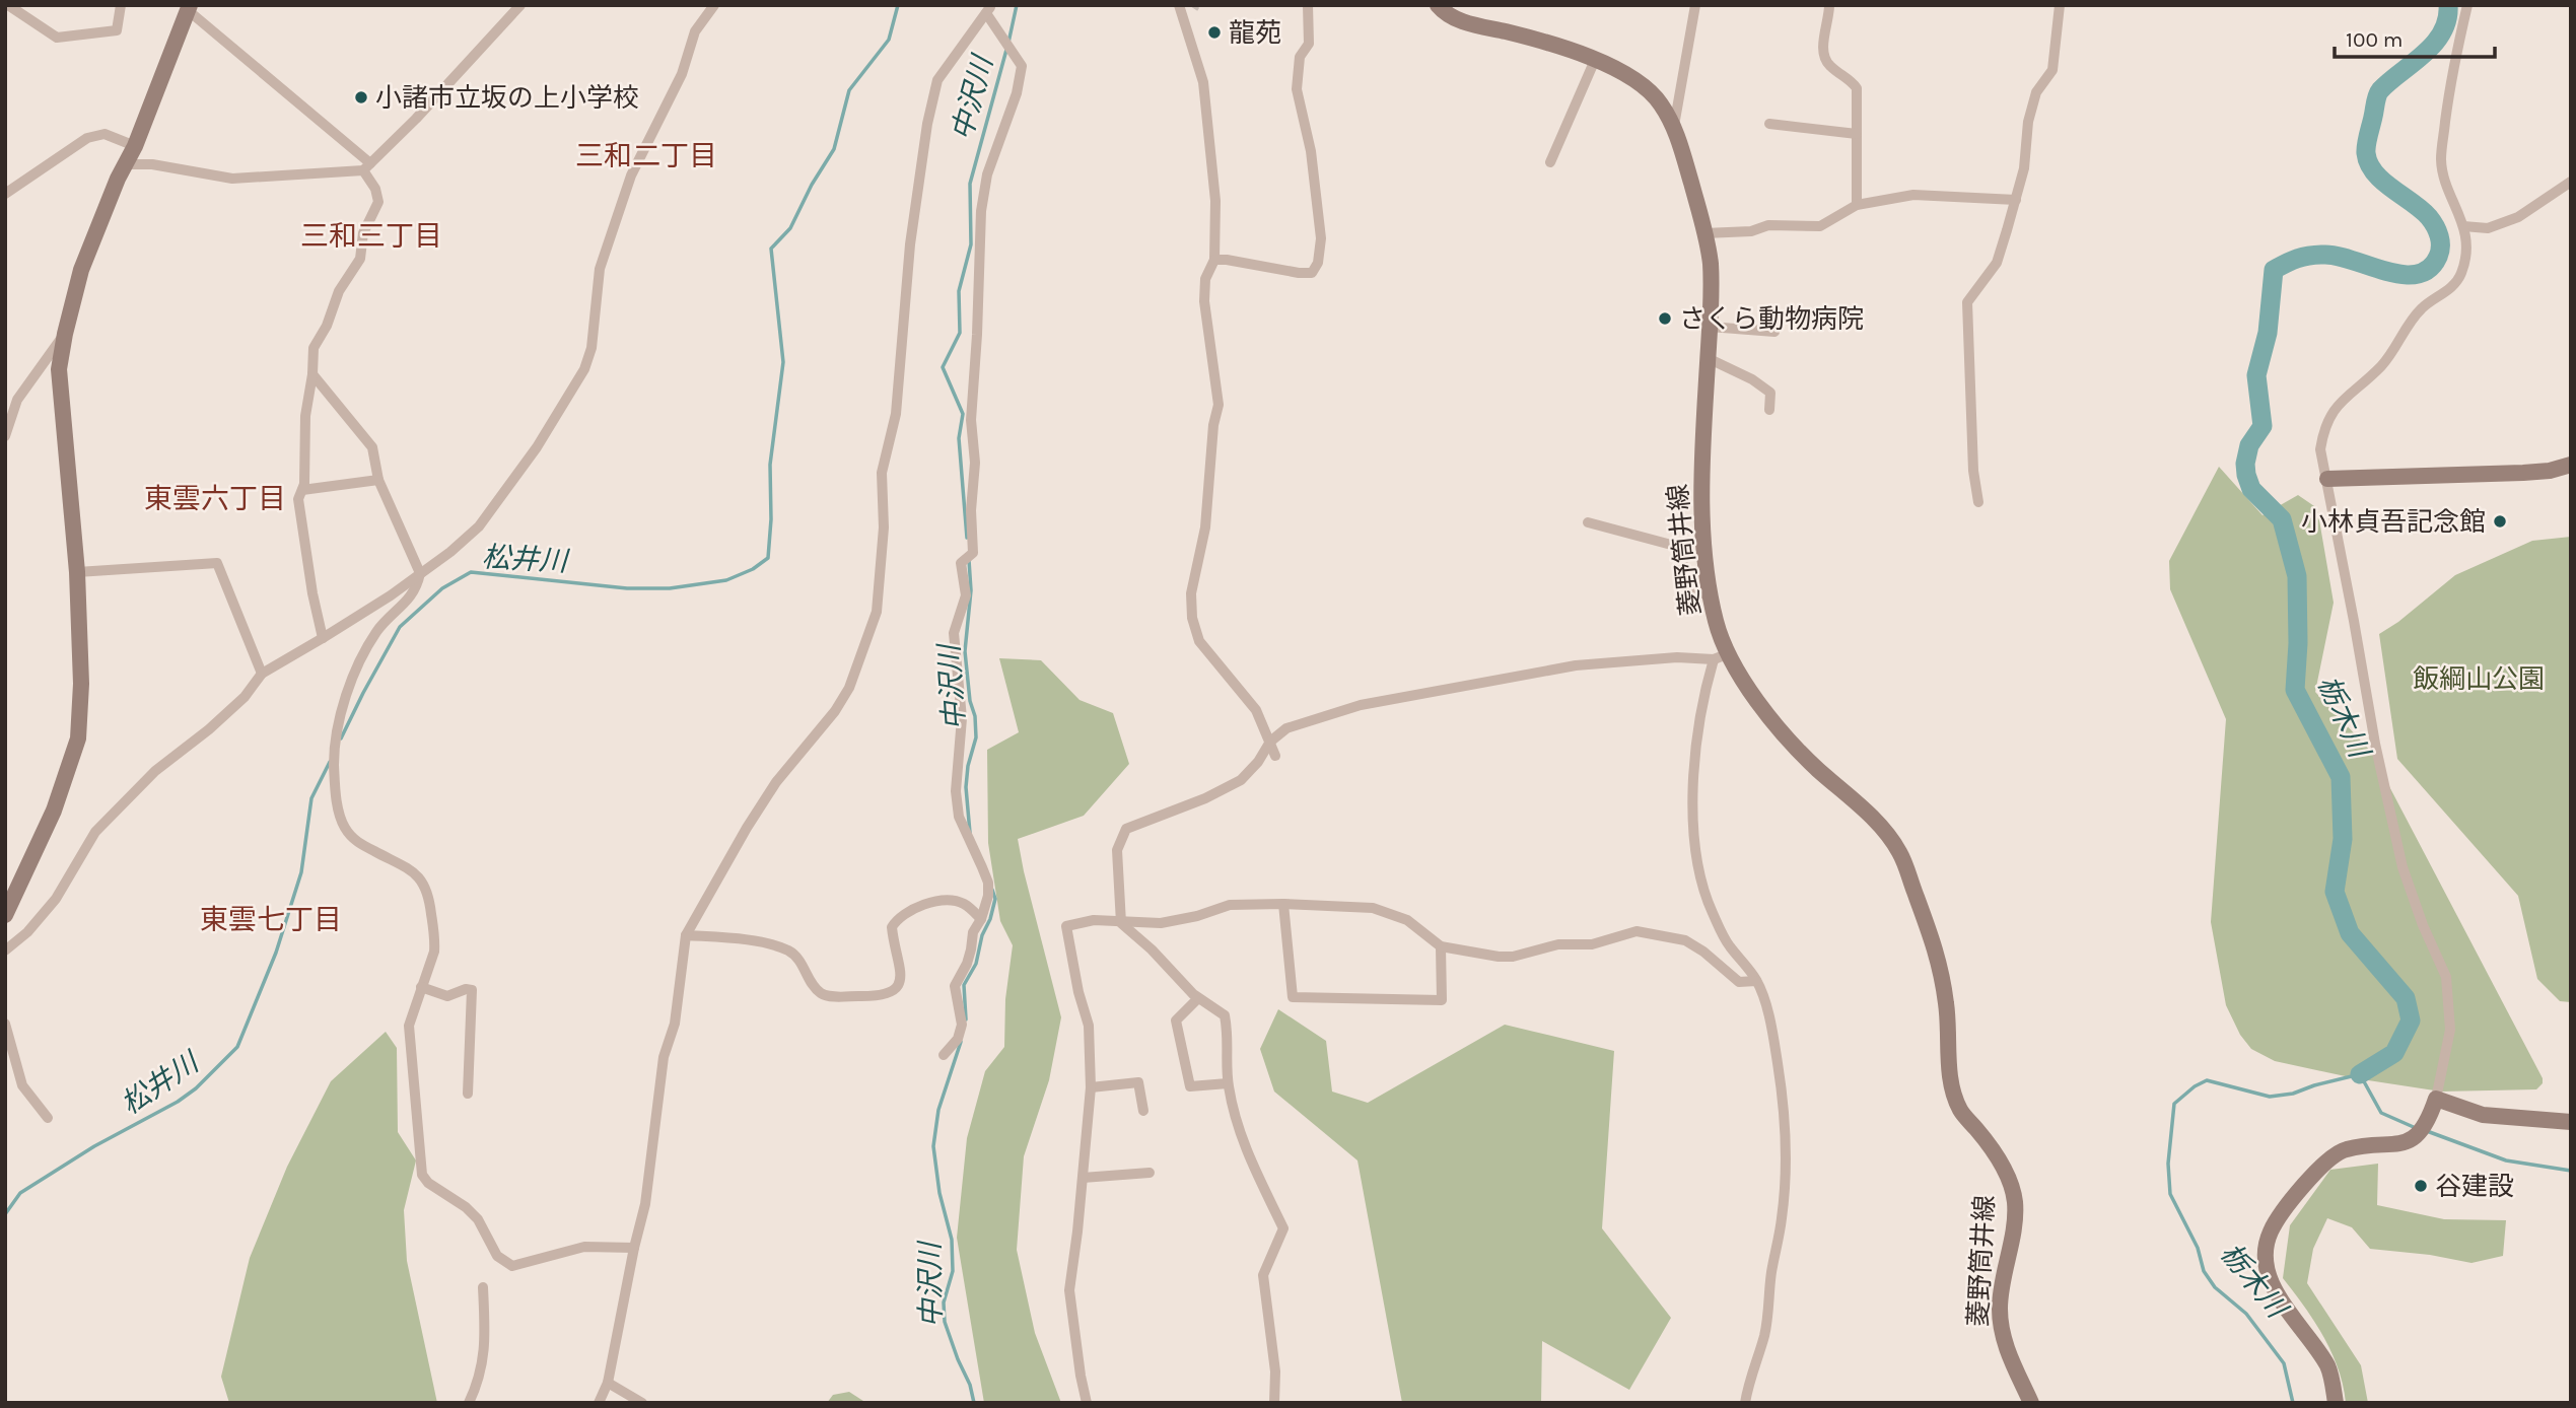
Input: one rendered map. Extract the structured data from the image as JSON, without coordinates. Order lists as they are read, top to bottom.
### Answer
{
  "streets": {
    "street": ["菱野筒井線"]
  },
  "districts": [
    "三和二丁目",
    "三和三丁目",
    "東雲六丁目",
    "東雲七丁目"
  ],
  "water": ["中沢川", "松井川", "栃木川"],
  "parks": ["飯綱山公園"],
  "places": [
    "龍苑",
    "小諸市立坂の上小学校",
    "さくら動物病院",
    "小林貞吾記念館",
    "谷建設"
  ],
  "scale_bar": "100 m"
}
